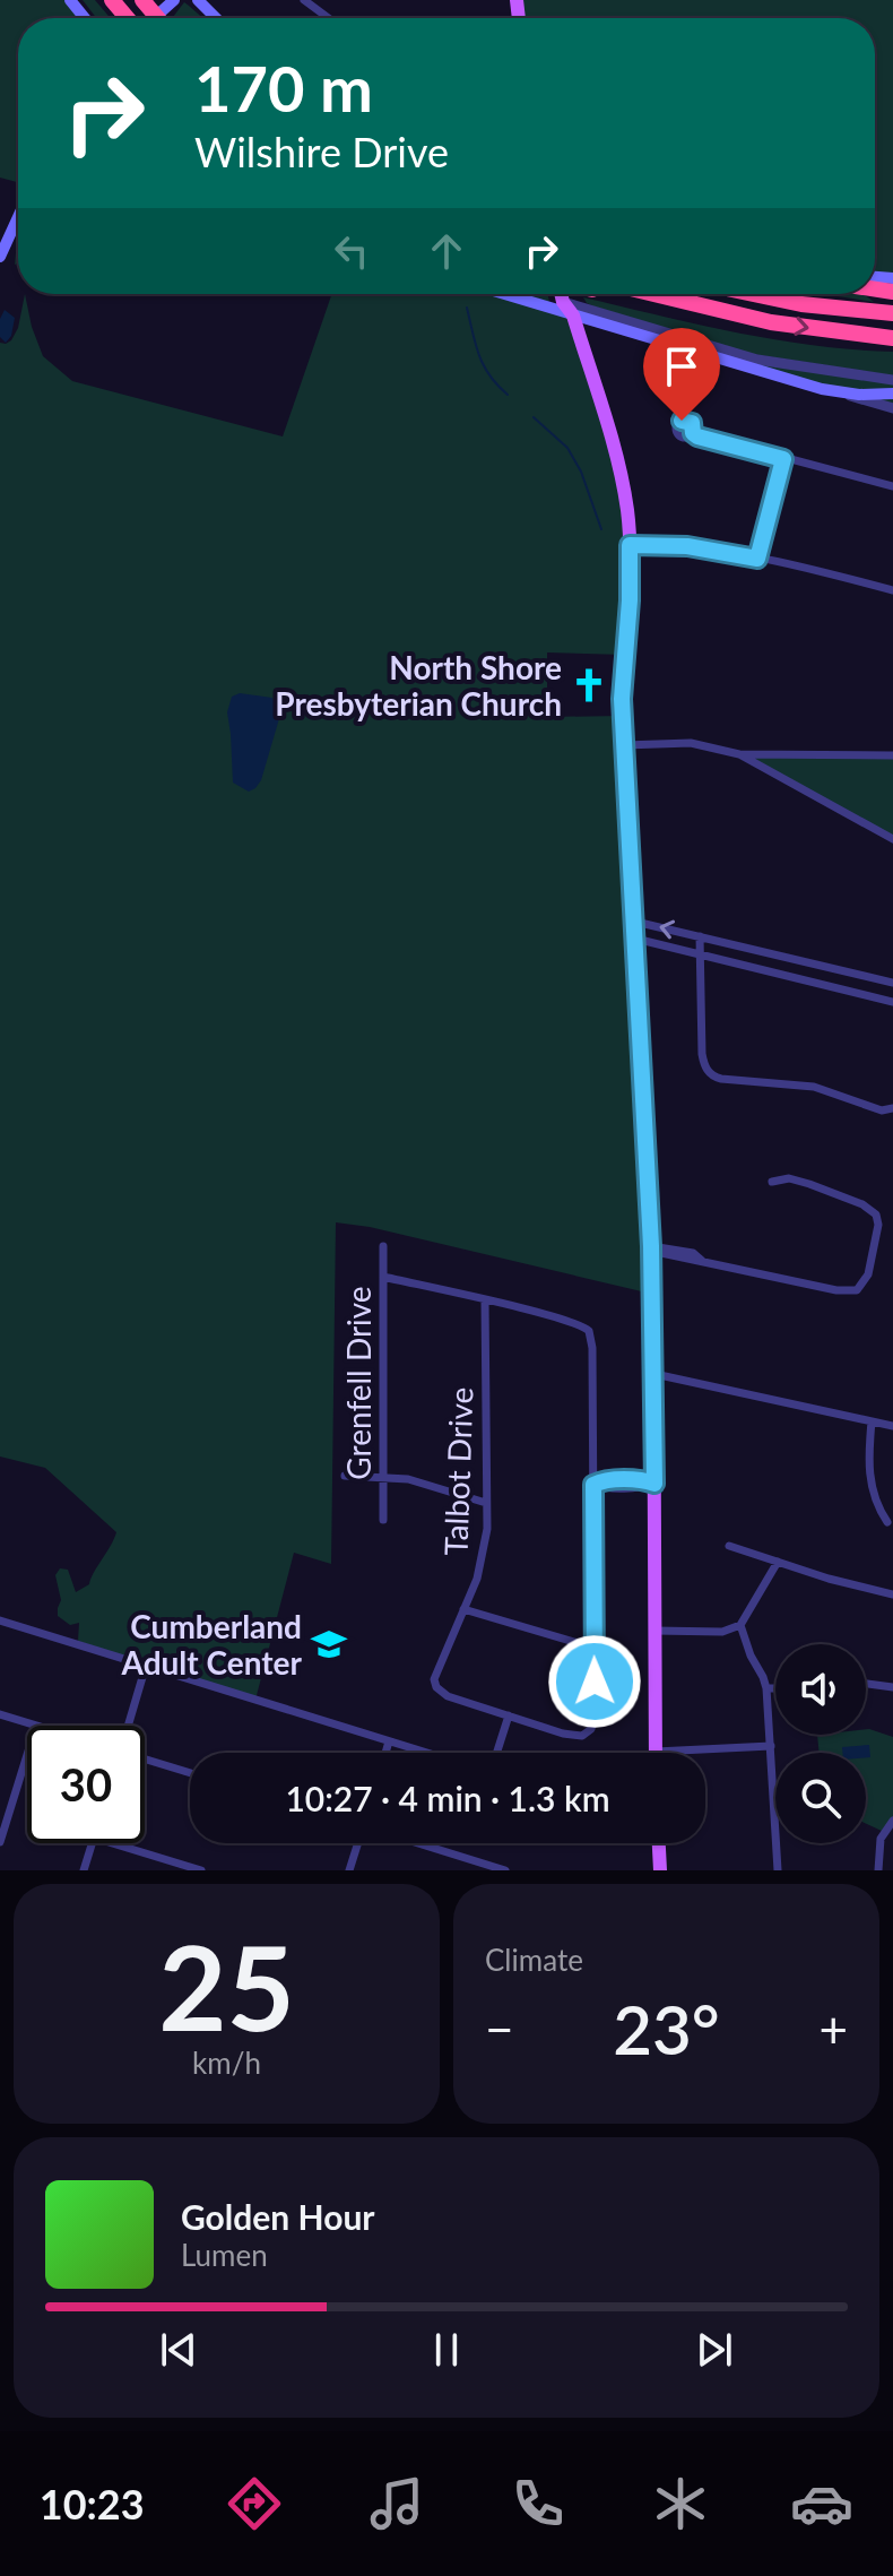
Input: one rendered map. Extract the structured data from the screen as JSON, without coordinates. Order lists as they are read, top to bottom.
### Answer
{
  "streets": {
    "street": ["Grenfell Drive", "Talbot Drive"]
  },
  "places": {
    "church": ["North Shore Presbyterian Church"],
    "school or university": ["Cumberland Adult Center"]
  },
  "page": {
    "turn": ["170 m", "Wilshire Drive"],
    "limit": "30",
    "trip": "10:27 · 4 min · 1.3 km",
    "tile": [
      ["25", "km/h"],
      "Climate"
    ],
    "heat": ["−", "23°", "+"],
    "song": ["Golden Hour", "Lumen"],
    "tabs": "10:23"
  }
}
